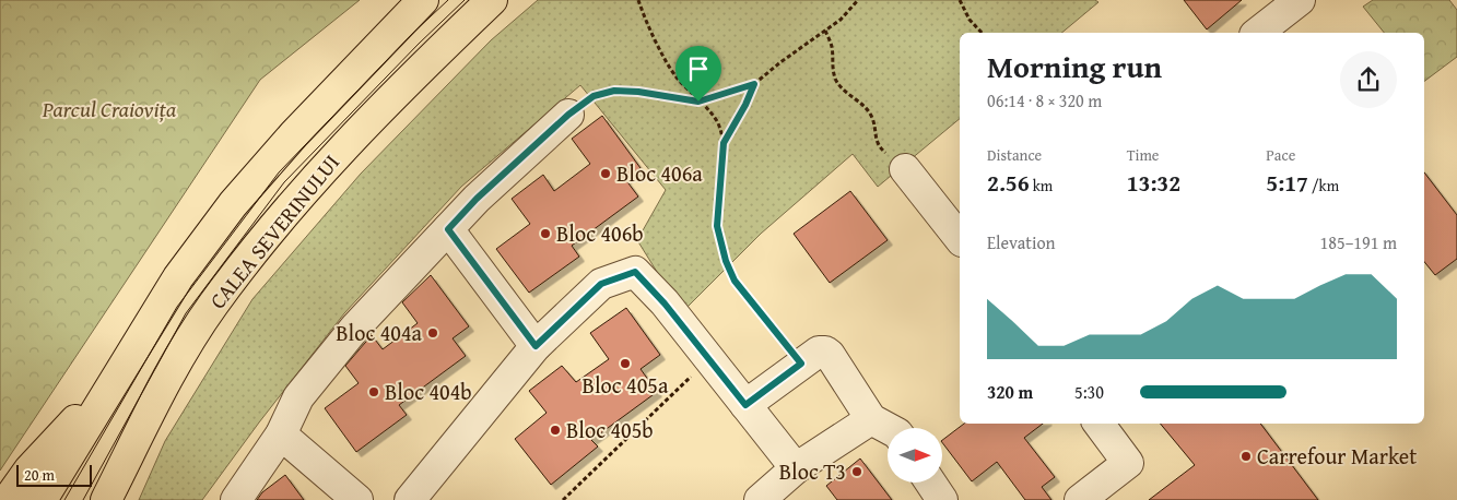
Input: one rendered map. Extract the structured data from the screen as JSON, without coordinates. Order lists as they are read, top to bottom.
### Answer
{
  "streets": {
    "main road": ["CALEA SEVERINULUI"]
  },
  "parks": ["Parcul Craiovița"],
  "places": [
    "Bloc 406a",
    "Bloc 406b",
    "Bloc 404a",
    "Bloc 405a",
    "Bloc 404b",
    "Bloc 405b",
    "Carrefour Market",
    "Bloc T3"
  ],
  "scale_bar": "20 m",
  "north": "right",
  "page": {
    "heading": ["Morning run", "06:14 · 8 × 320 m"],
    "stats": [
      ["Distance", "2.56 km"],
      ["Time", "13:32"],
      ["Pace", "5:17 /km"]
    ],
    "chart": ["Elevation", "185–191 m"],
    "list": [
      {
        "name": "320 m",
        "note": "5:30"
      }
    ],
    "scale": "20 m"
  }
}
